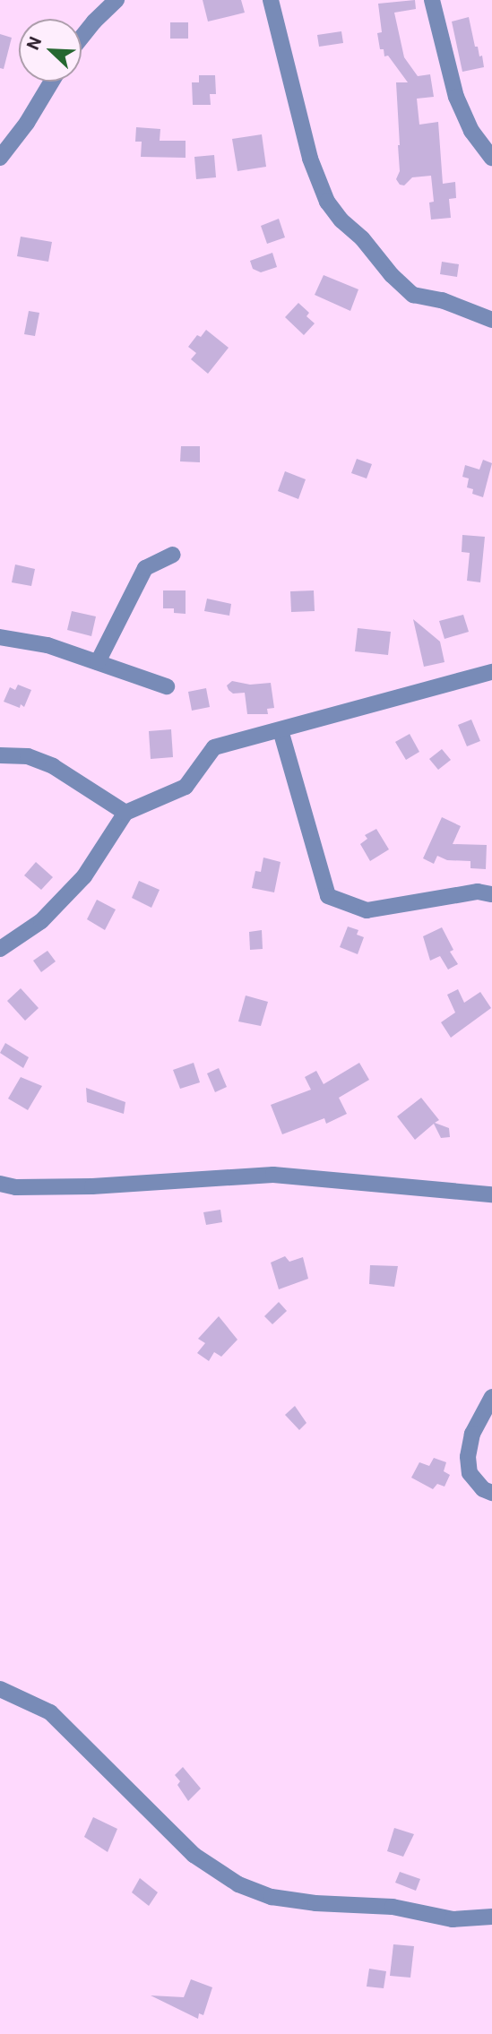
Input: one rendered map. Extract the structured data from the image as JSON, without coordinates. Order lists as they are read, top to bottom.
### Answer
{
  "north": "top left"
}
